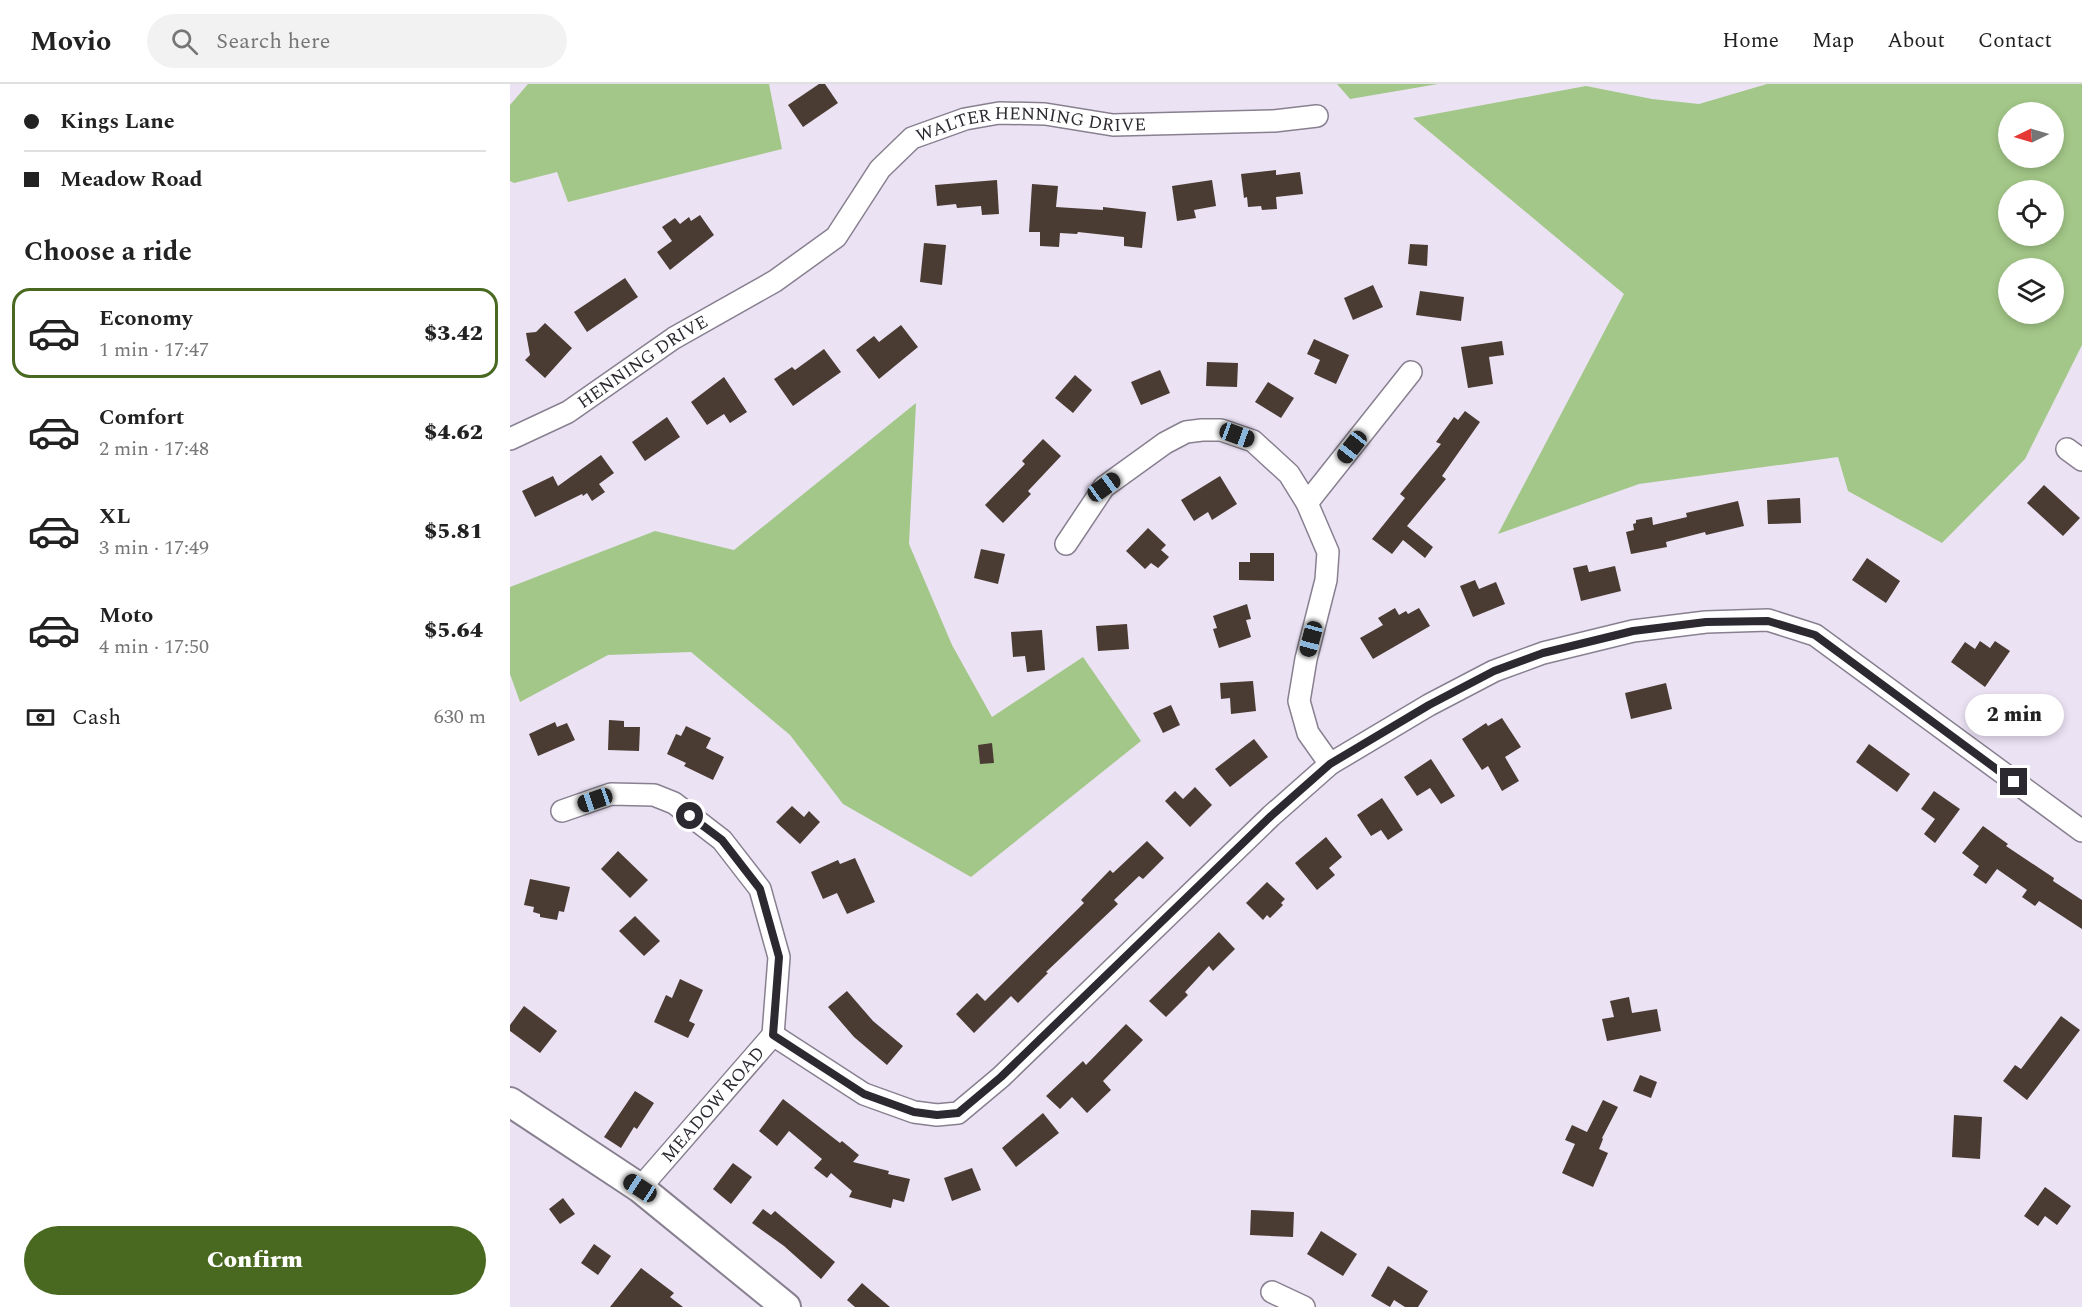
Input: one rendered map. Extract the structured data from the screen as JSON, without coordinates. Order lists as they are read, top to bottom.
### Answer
{
  "streets": {
    "street": ["WALTER HENNING DRIVE", "HENNING DRIVE", "MEADOW ROAD"]
  },
  "crossings": [
    ["WALTER HENNING DRIVE", "HENNING DRIVE"]
  ],
  "north": "left",
  "page": {
    "header": "Movio",
    "search": "Search here",
    "nav": [
      "Home",
      "Map",
      "About",
      "Contact"
    ],
    "banner": ["Kings Lane", "Meadow Road"],
    "heading": "Choose a ride",
    "list": [
      {
        "name": "Economy",
        "note": "1 min · 17:47",
        "value": "$3.42"
      },
      {
        "name": "Comfort",
        "note": "2 min · 17:48",
        "value": "$4.62"
      },
      {
        "name": "XL",
        "note": "3 min · 17:49",
        "value": "$5.81"
      },
      {
        "name": "Moto",
        "note": "4 min · 17:50",
        "value": "$5.64"
      }
    ],
    "pay": ["Cash", "630 m"],
    "bubble": "2 min",
    "buttons": "Confirm"
  }
}
